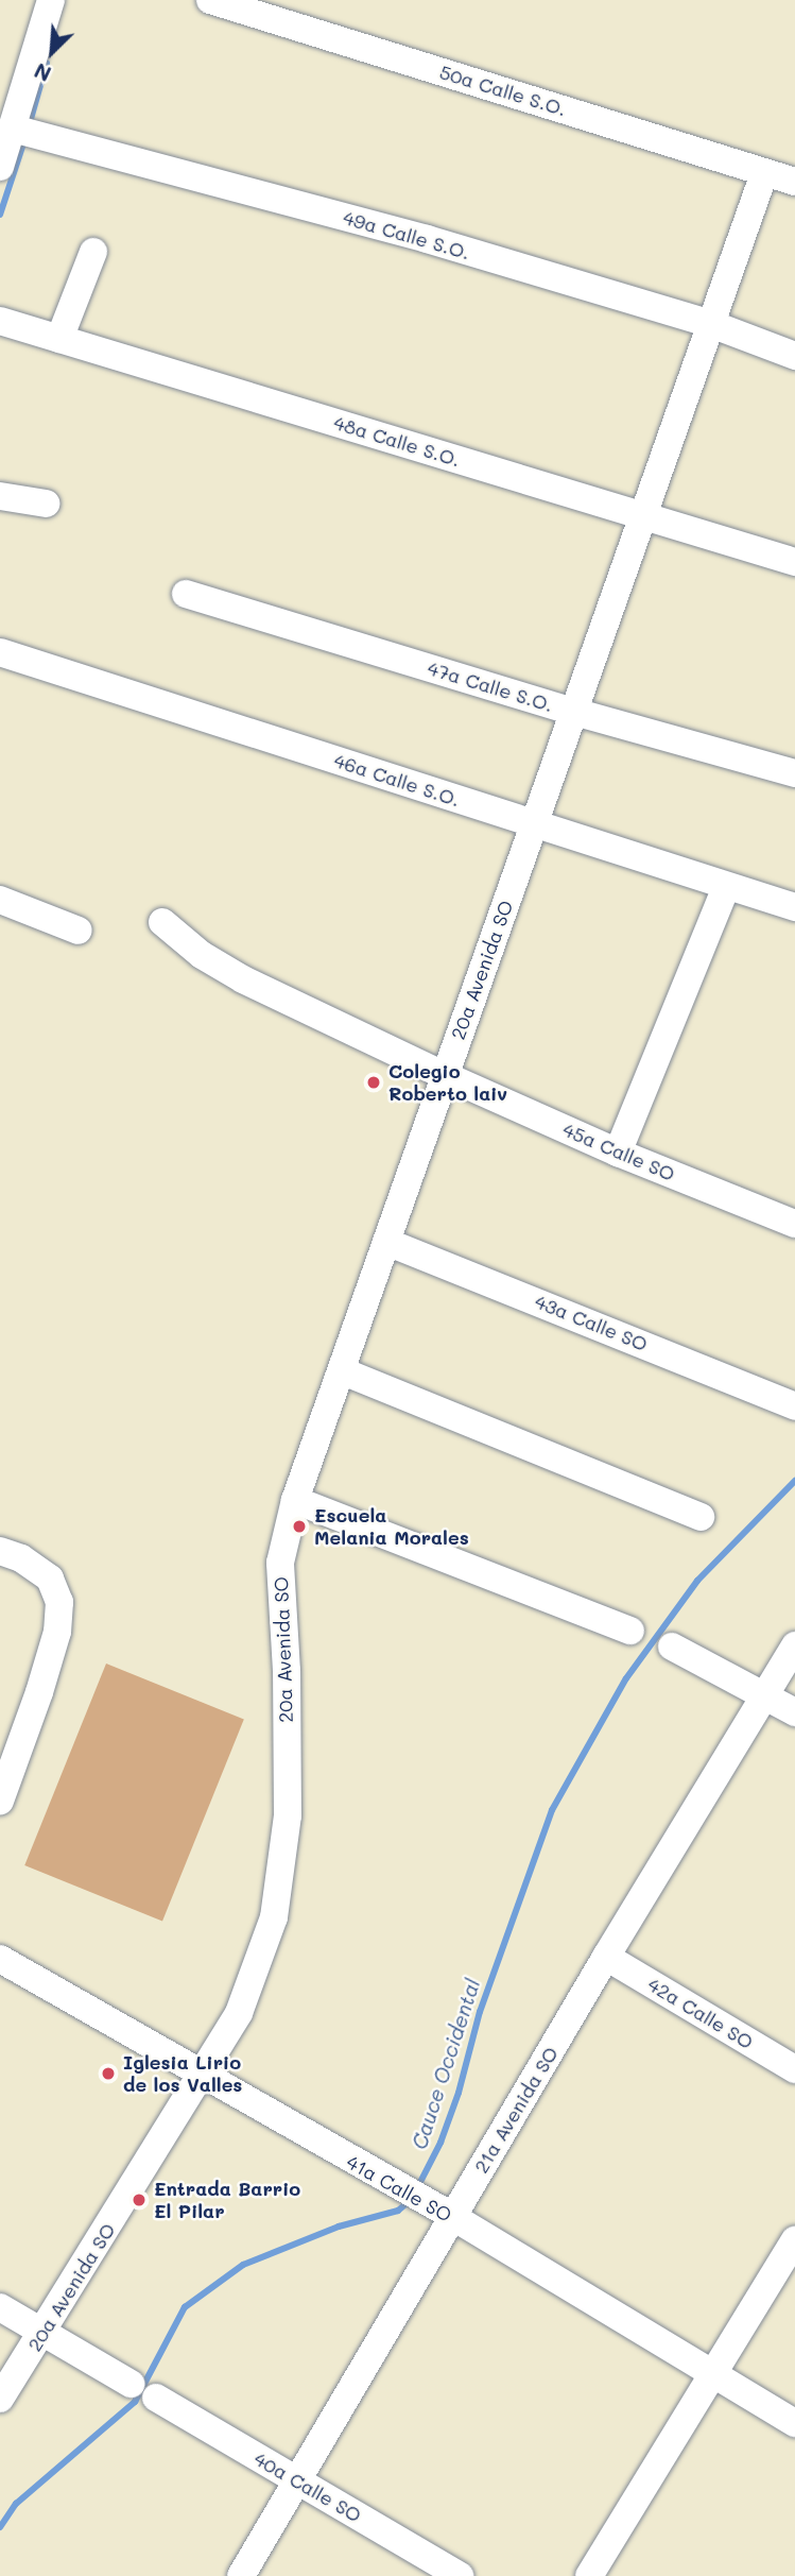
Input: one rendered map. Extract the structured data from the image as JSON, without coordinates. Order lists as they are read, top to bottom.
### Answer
{
  "streets": {
    "street": [
      "50a Calle S.O.",
      "49a Calle S.O.",
      "48a Calle S.O.",
      "47a Calle S.O.",
      "46a Calle S.O.",
      "20a Avenida SO",
      "45a Calle SO",
      "43a Calle SO",
      "42a Calle SO",
      "21a Avenida SO",
      "41a Calle SO",
      "40a Calle SO"
    ]
  },
  "crossings": [
    ["50a Calle S.O.", "20a Avenida SO"],
    ["49a Calle S.O.", "20a Avenida SO"],
    ["48a Calle S.O.", "20a Avenida SO"],
    ["47a Calle S.O.", "20a Avenida SO"],
    ["46a Calle S.O.", "20a Avenida SO"],
    ["20a Avenida SO", "45a Calle SO"],
    ["20a Avenida SO", "43a Calle SO"],
    ["20a Avenida SO", "41a Calle SO"],
    ["42a Calle SO", "21a Avenida SO"],
    ["21a Avenida SO", "41a Calle SO"],
    ["21a Avenida SO", "40a Calle SO"]
  ],
  "water": ["Cauce Occidental"],
  "places": [
    "Colegio Roberto laiv",
    "Escuela Melania Morales",
    "Iglesia Lirio de los Valles",
    "Entrada Barrio El Pilar"
  ],
  "north": "bottom left"
}
